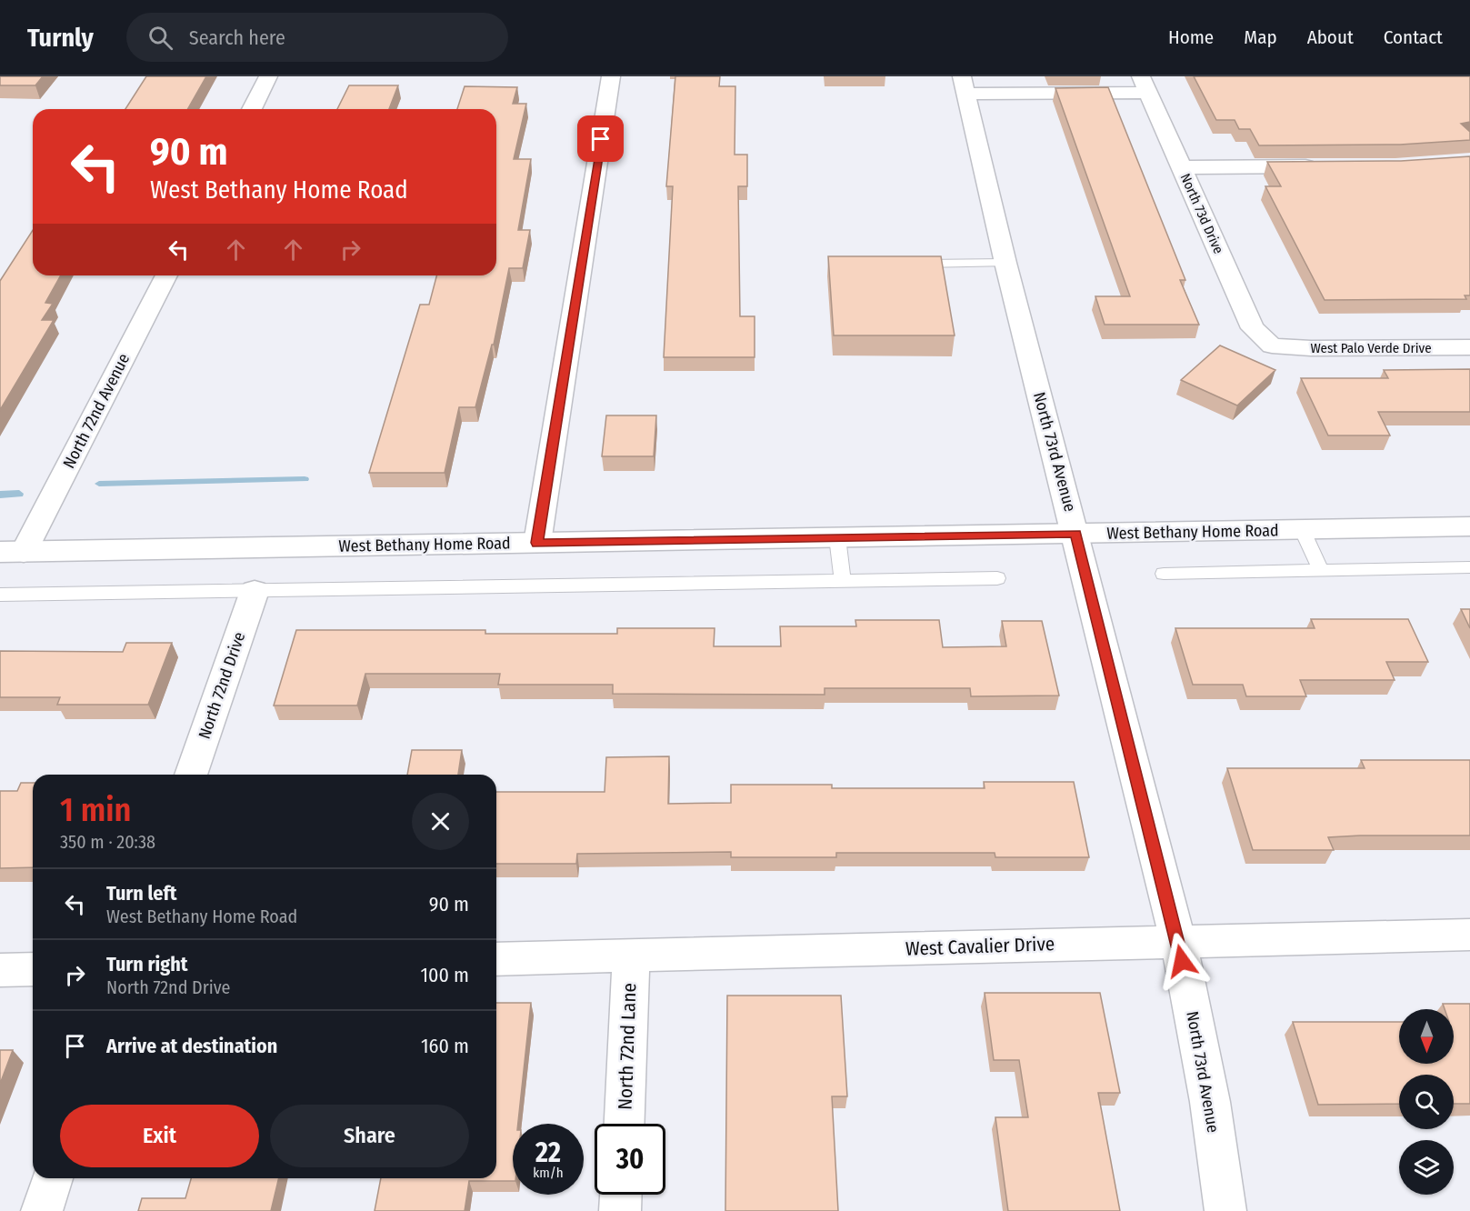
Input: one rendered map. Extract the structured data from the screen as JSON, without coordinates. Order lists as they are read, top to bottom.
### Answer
{
  "streets": {
    "street": [
      "North 73d Drive",
      "West Palo Verde Drive",
      "North 72nd Avenue",
      "North 73rd Avenue",
      "West Bethany Home Road",
      "North 72nd Drive",
      "West Cavalier Drive",
      "North 72nd Lane"
    ]
  },
  "crossings": [
    ["North 73d Drive", "West Palo Verde Drive"],
    ["North 72nd Avenue", "West Bethany Home Road"],
    ["North 73rd Avenue", "West Bethany Home Road"],
    ["North 73rd Avenue", "West Cavalier Drive"],
    ["West Cavalier Drive", "North 72nd Lane"]
  ],
  "north": "bottom",
  "page": {
    "header": "Turnly",
    "search": "Search here",
    "nav": [
      "Home",
      "Map",
      "About",
      "Contact"
    ],
    "turn": ["90 m", "West Bethany Home Road"],
    "heading": ["1 min", "350 m · 20:38"],
    "list": [
      {
        "name": "Turn left",
        "note": "West Bethany Home Road",
        "value": "90 m"
      },
      {
        "name": "Turn right",
        "note": "North 72nd Drive",
        "value": "100 m"
      },
      {
        "name": "Arrive at destination",
        "value": "160 m"
      }
    ],
    "buttons": ["Exit", "Share"],
    "speed": "22 km/h",
    "limit": "30"
  }
}
